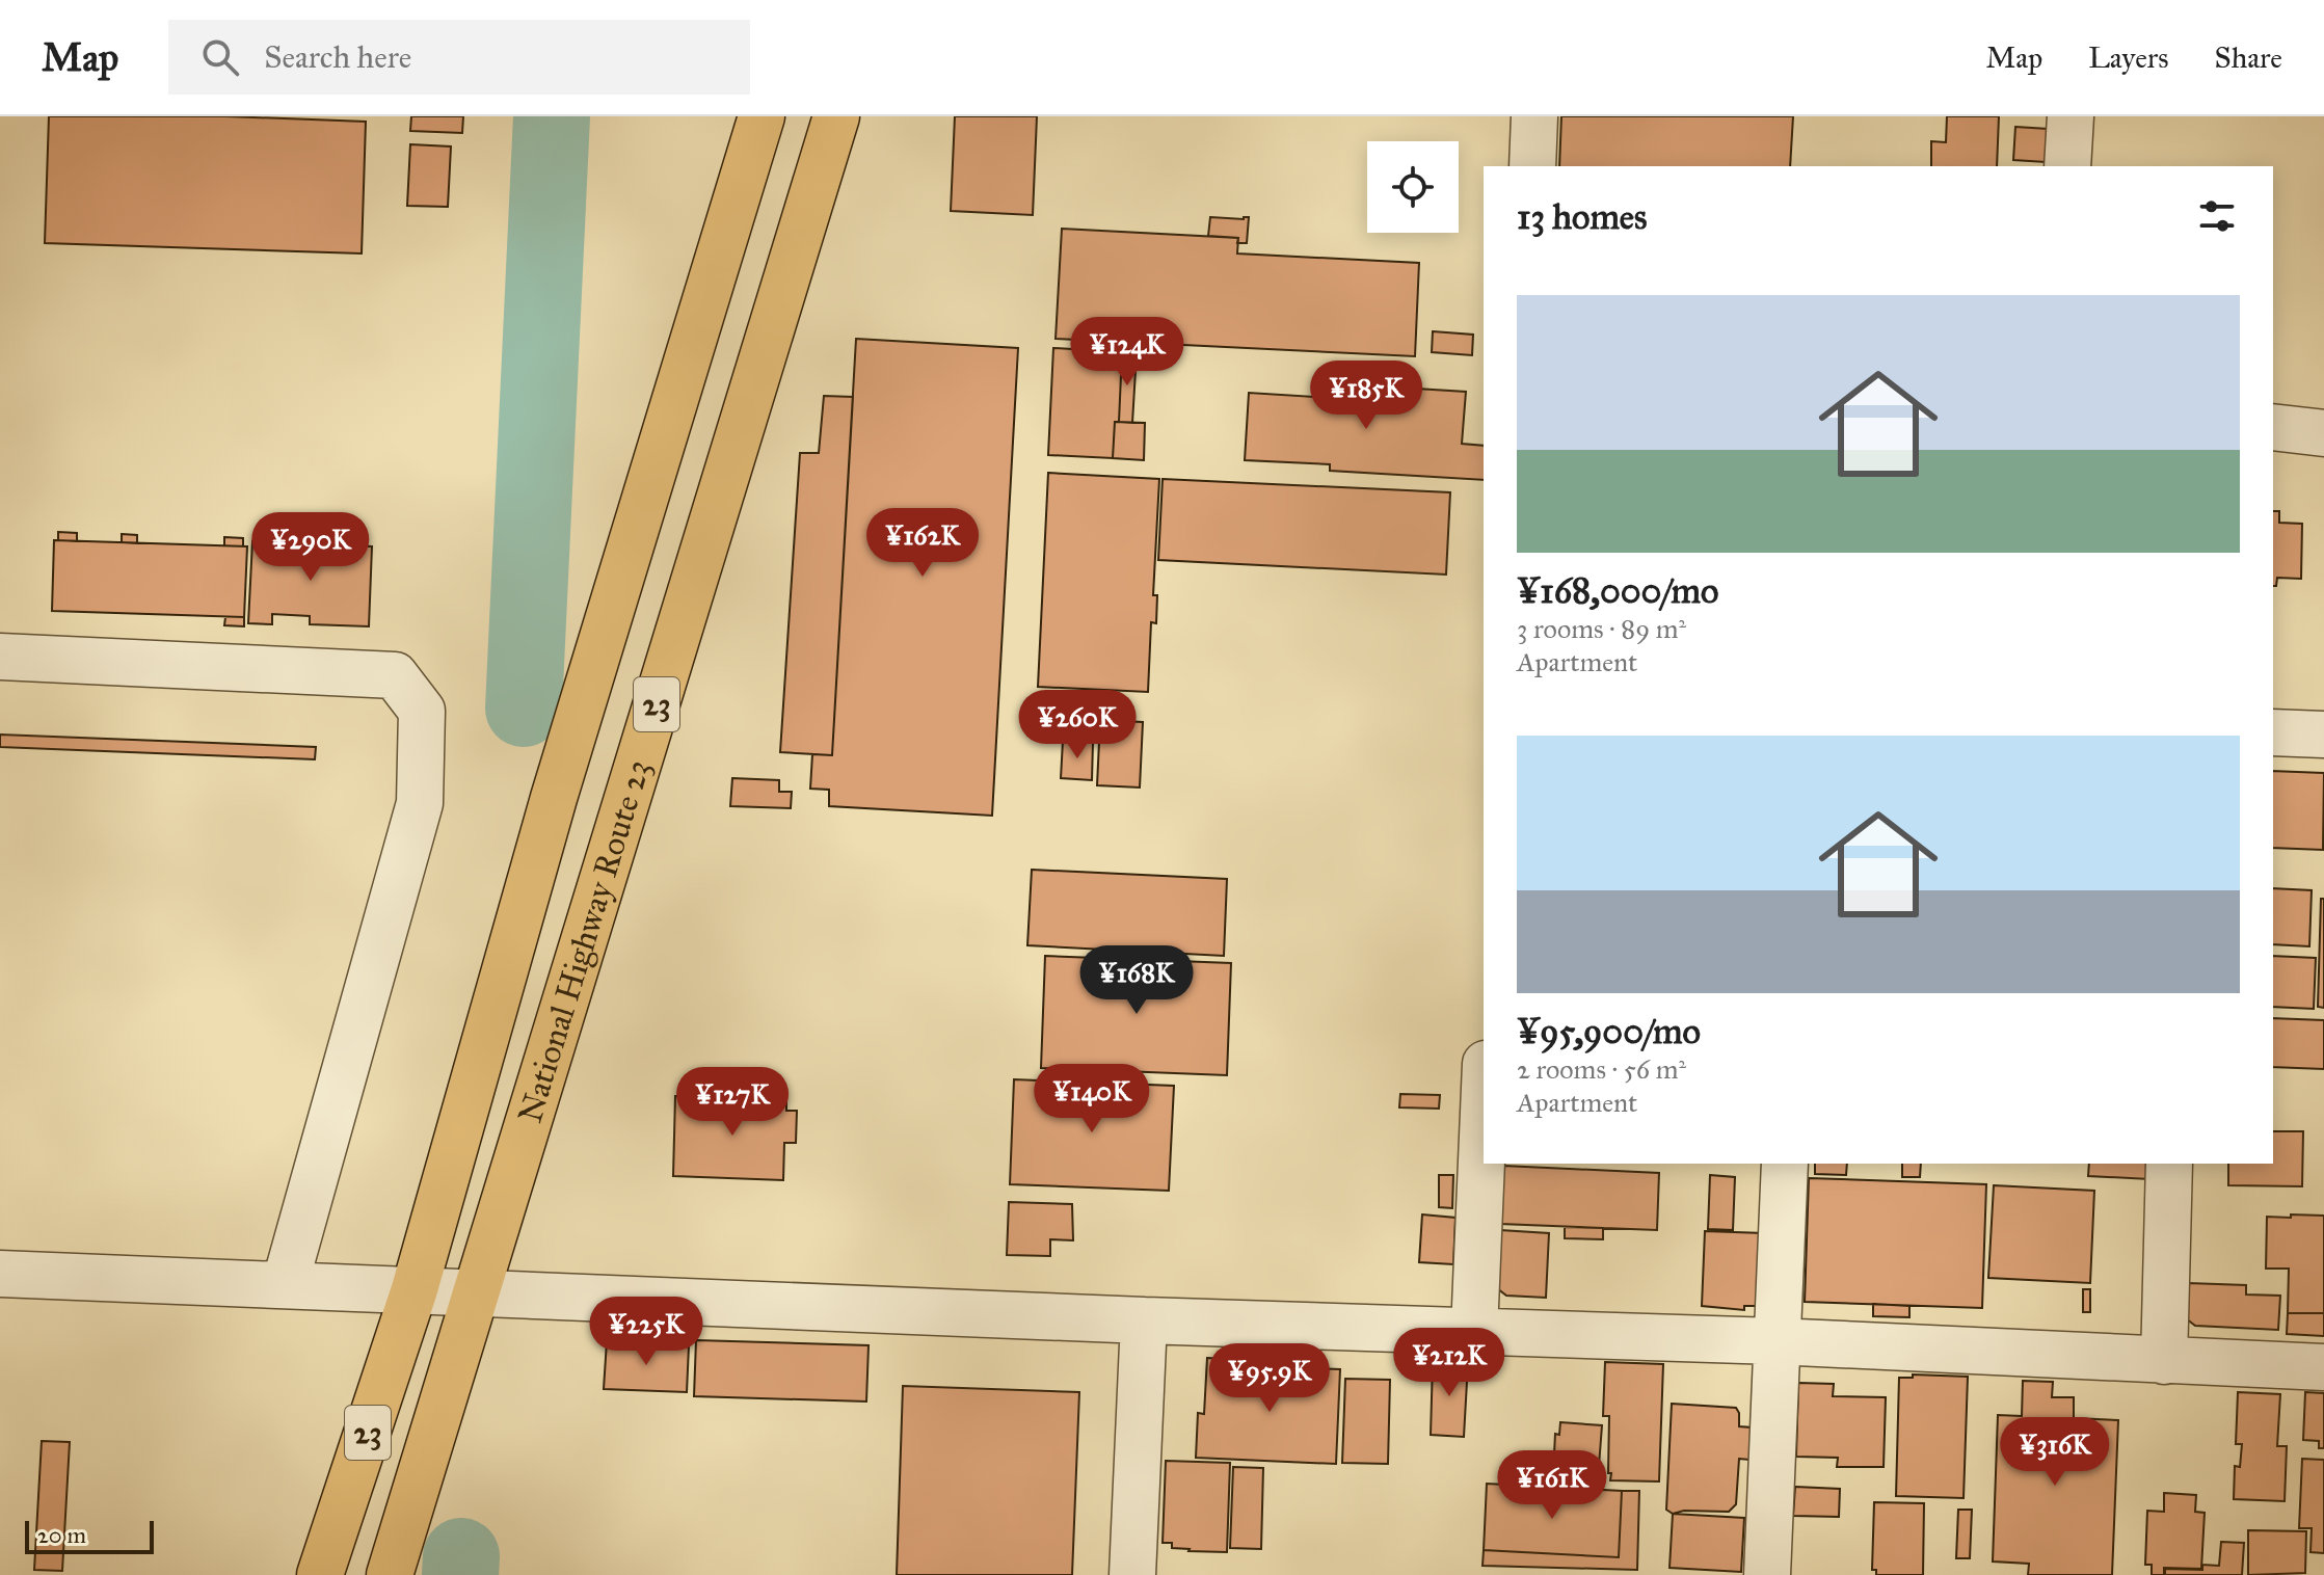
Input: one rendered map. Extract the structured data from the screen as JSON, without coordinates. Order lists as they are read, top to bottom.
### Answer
{
  "streets": {
    "highway": ["23", "National Highway Route 23"]
  },
  "scale_bar": "20 m",
  "page": {
    "header": "Map",
    "search": "Search here",
    "nav": ["Map", "Layers", "Share"],
    "heading": "13 homes",
    "list": [
      {
        "name": "¥168,000/mo",
        "note": "3 rooms · 89 m² · Apartment"
      },
      {
        "name": "¥95,900/mo",
        "note": "2 rooms · 56 m² · Apartment"
      }
    ],
    "price": [
      "¥124K",
      "¥185K",
      "¥162K",
      "¥290K",
      "¥260K",
      "¥168K",
      "¥140K",
      "¥127K",
      "¥225K",
      "¥212K",
      "¥95.9K",
      "¥316K",
      "¥161K"
    ],
    "scale": "20 m"
  }
}
